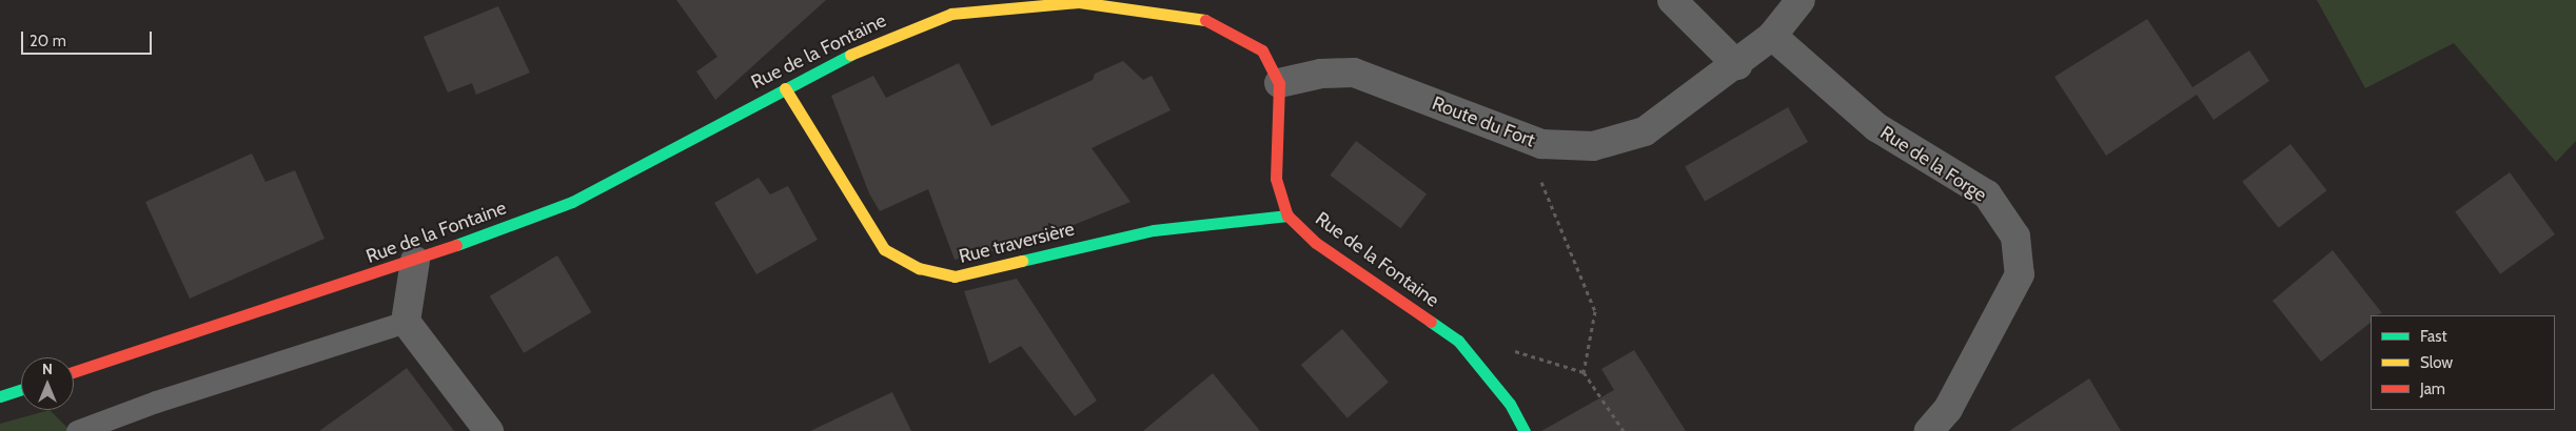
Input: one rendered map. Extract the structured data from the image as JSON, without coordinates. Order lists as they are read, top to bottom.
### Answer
{
  "streets": {
    "street": [
      "Rue de la Fontaine",
      "Route du Fort",
      "Rue de la Forge",
      "Rue traversière"
    ]
  },
  "crossings": [
    ["Rue de la Fontaine", "Route du Fort"],
    ["Rue de la Fontaine", "Rue traversière"],
    ["Route du Fort", "Rue de la Forge"]
  ],
  "legend": ["Fast", "Slow", "Jam"],
  "scale_bar": "20 m",
  "north": "top"
}
